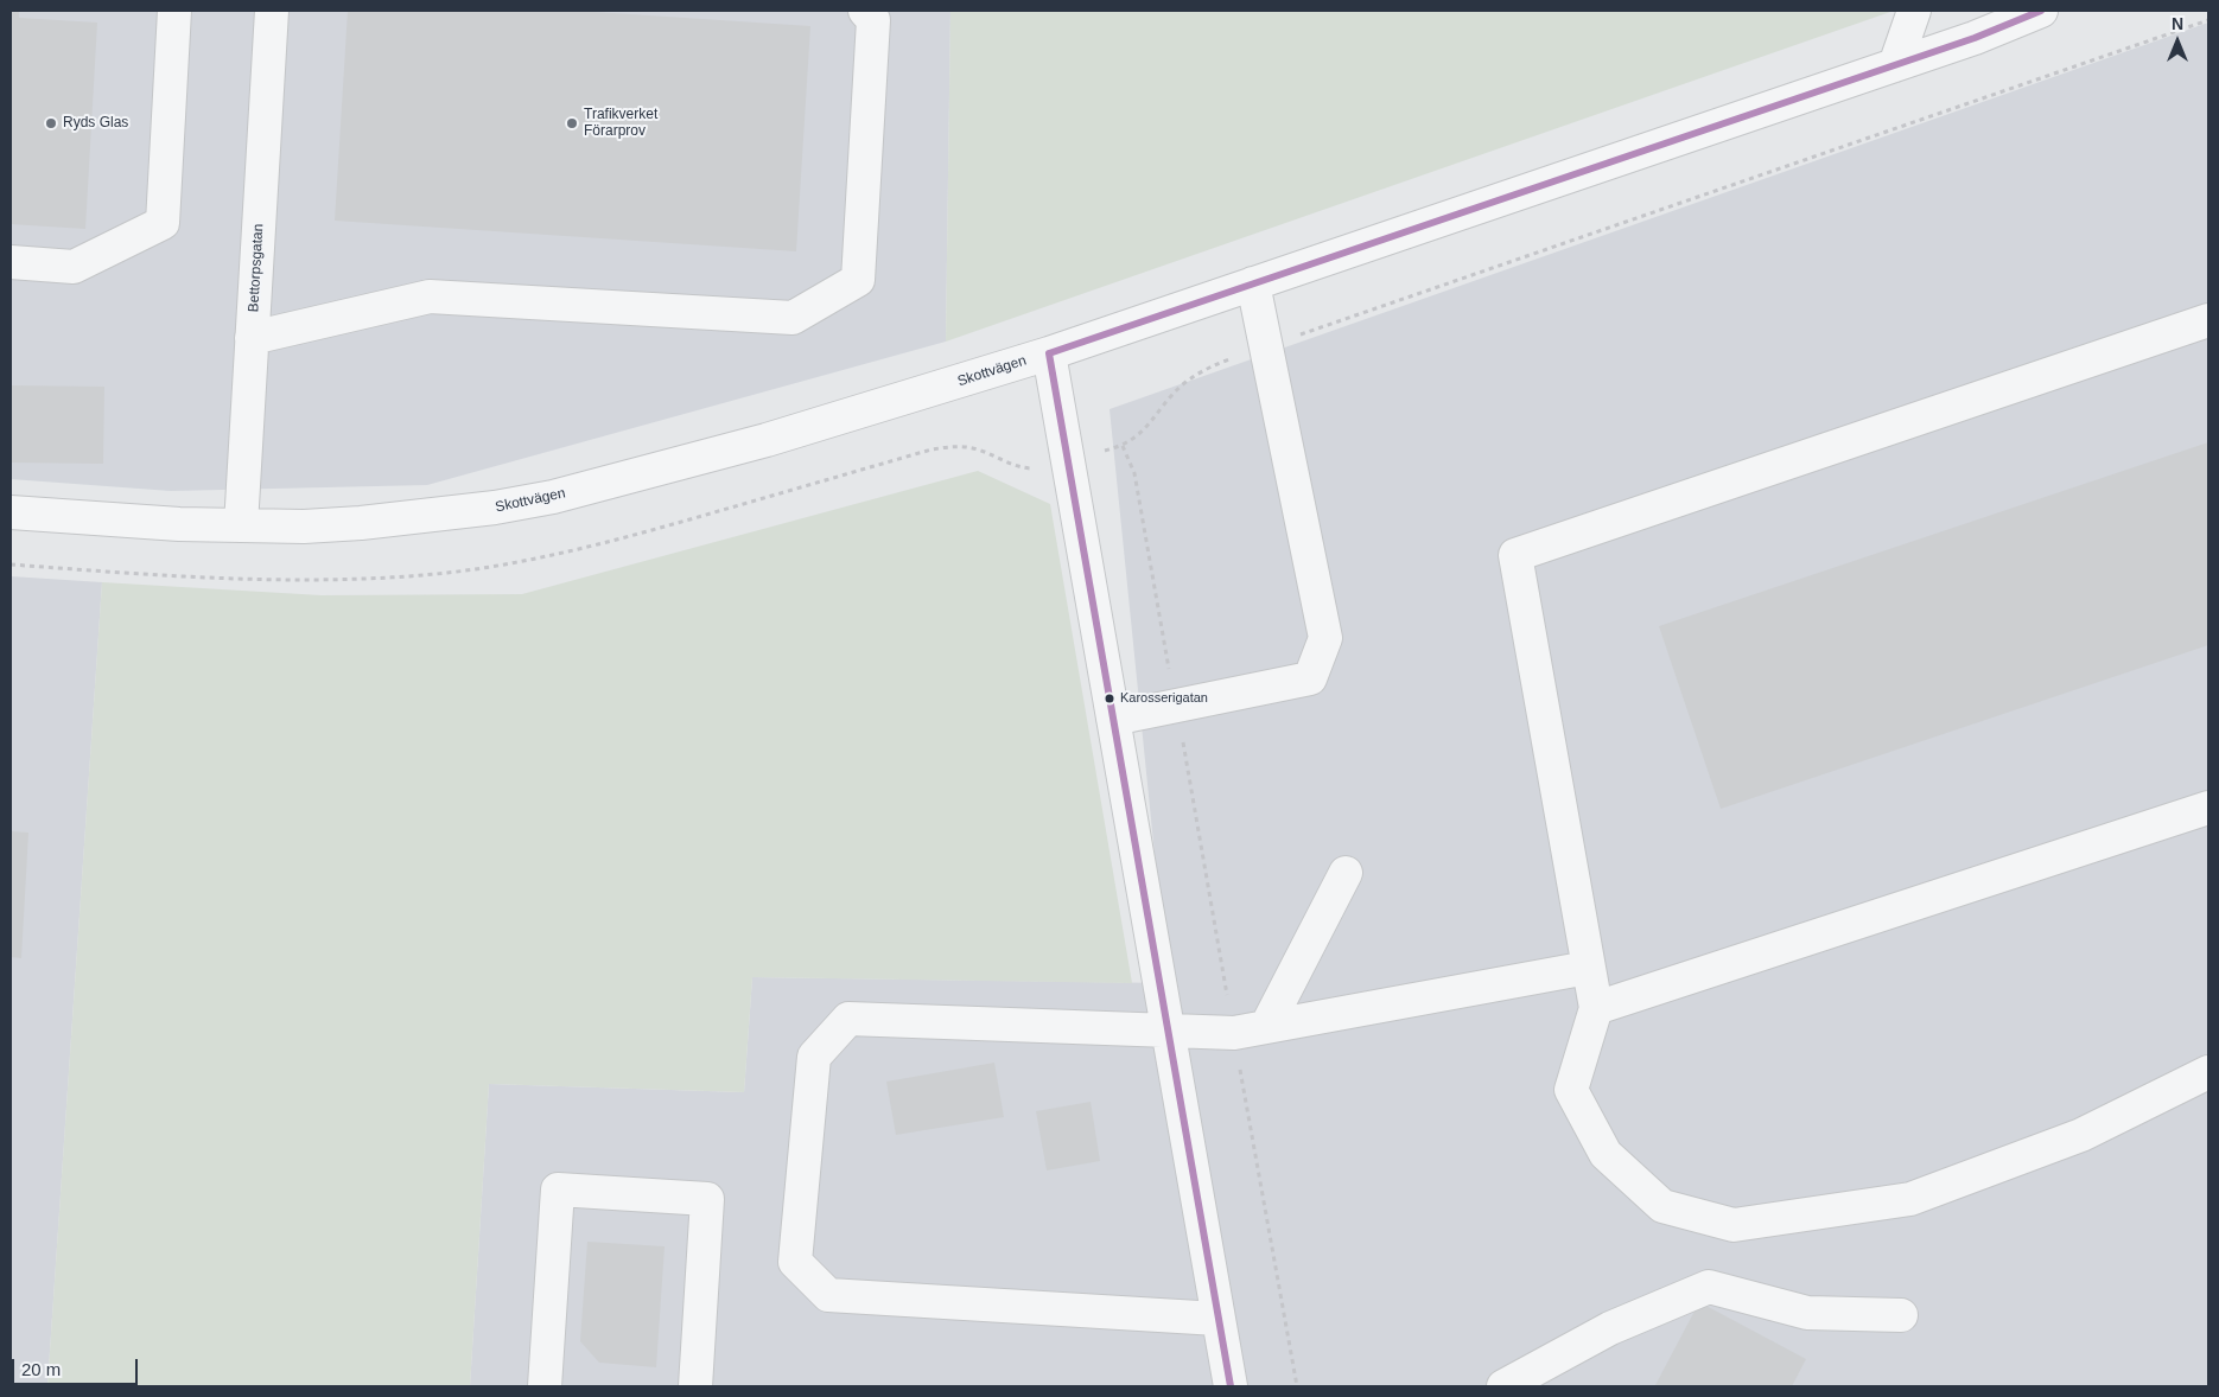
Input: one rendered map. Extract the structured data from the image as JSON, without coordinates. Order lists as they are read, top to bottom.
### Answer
{
  "streets": {
    "street": ["Bettorpsgatan", "Skottvägen"]
  },
  "crossings": [
    ["Bettorpsgatan", "Skottvägen"]
  ],
  "places": ["Ryds Glas", "Trafikverket Förarprov", "Karosserigatan"],
  "scale_bar": "20 m",
  "north": "top"
}
